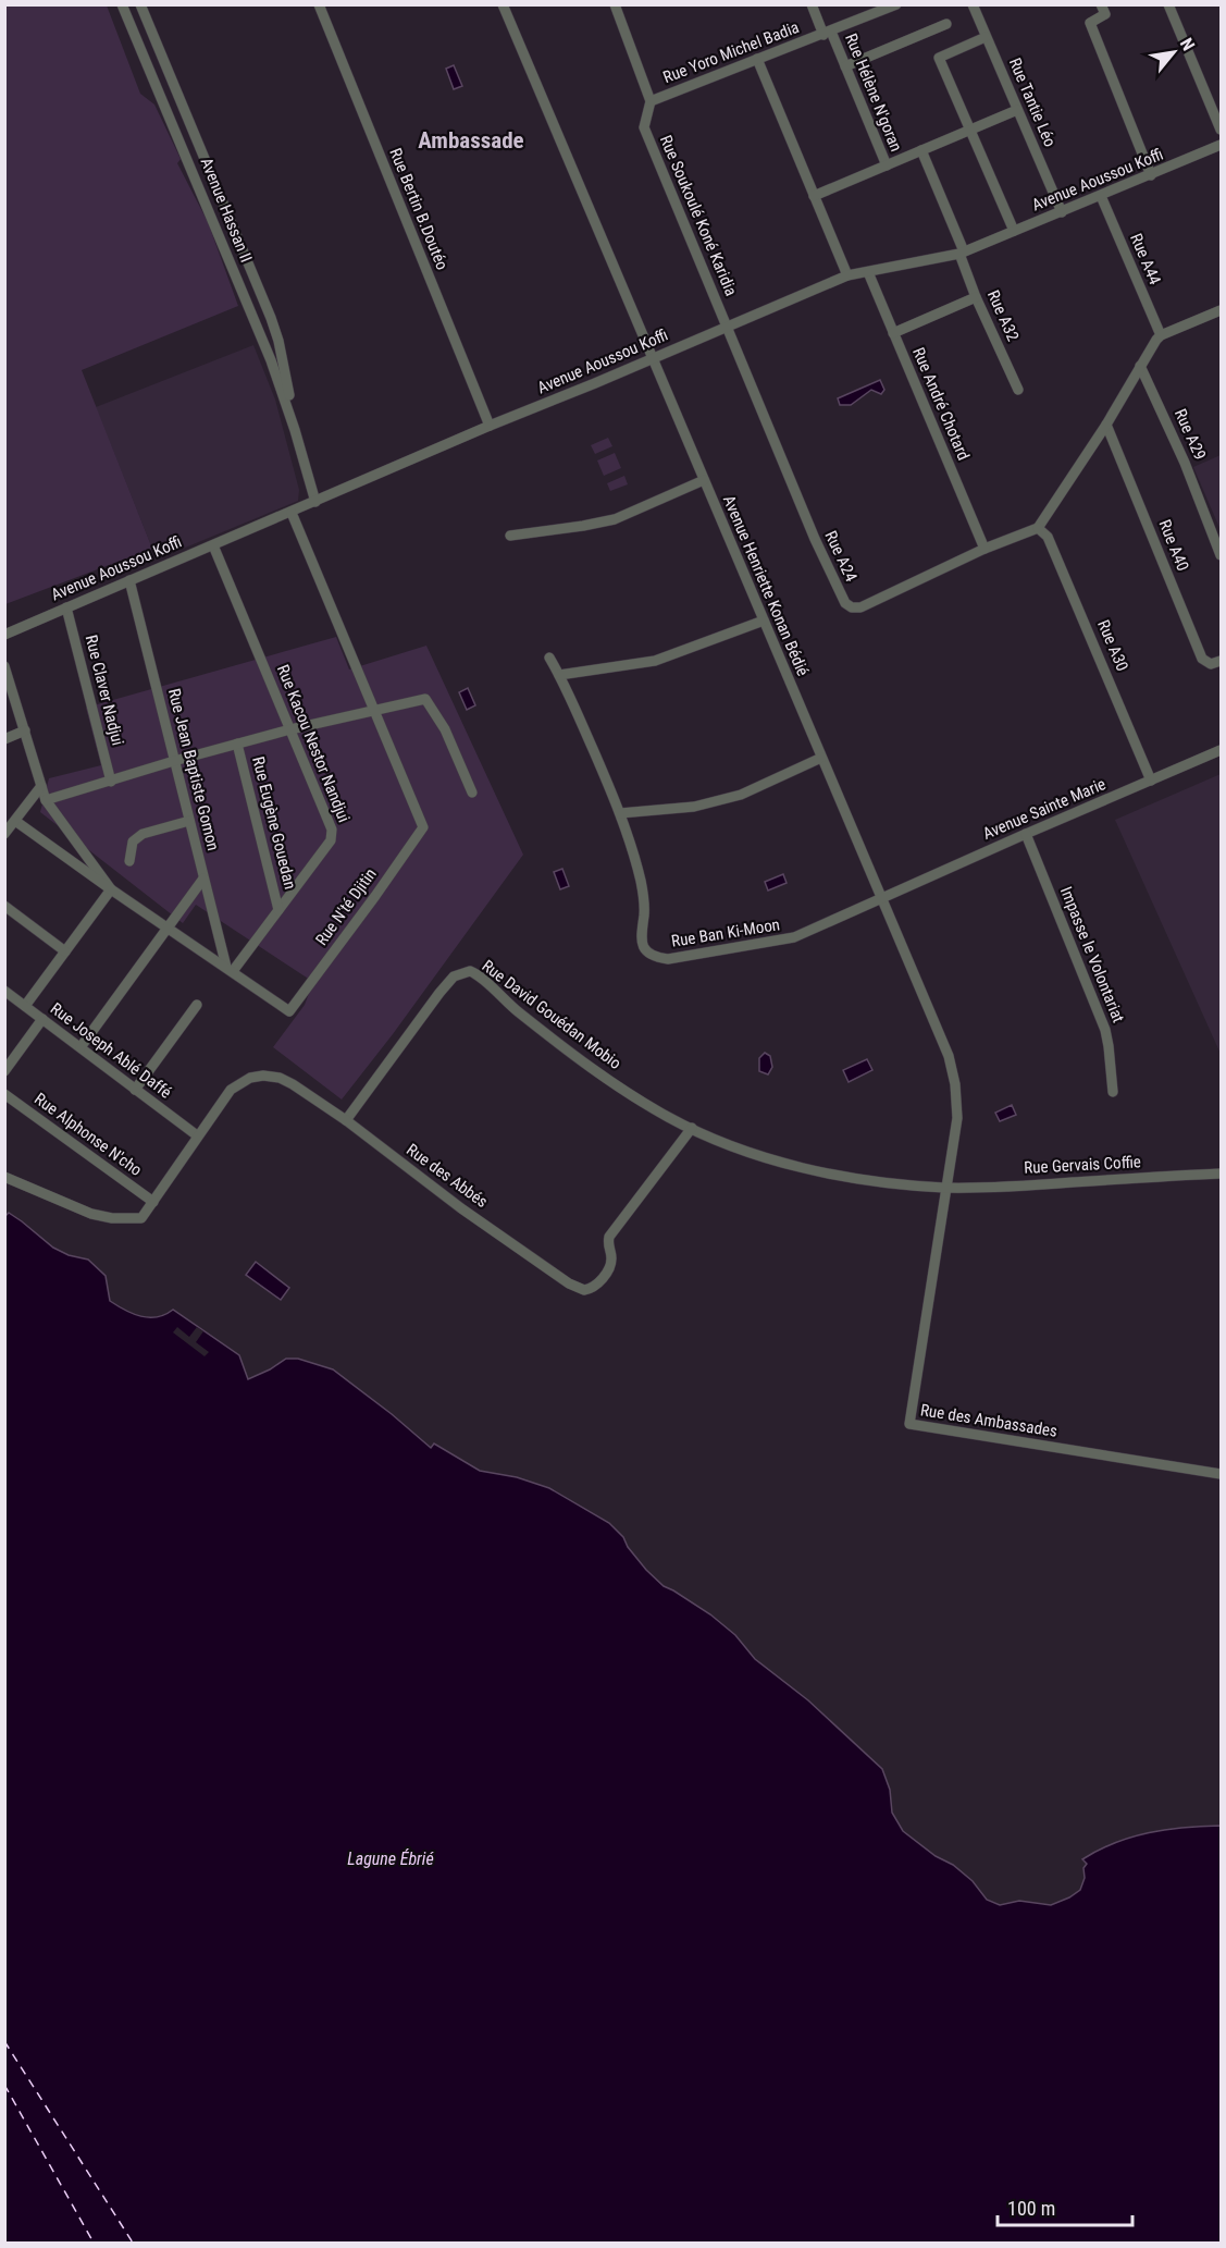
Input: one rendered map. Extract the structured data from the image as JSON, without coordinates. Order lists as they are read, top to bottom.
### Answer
{
  "streets": {
    "street": [
      "Rue Yoro Michel Badia",
      "Rue Hélène N'goran",
      "Rue Tantie Léo",
      "Avenue Aoussou Koffi",
      "Rue Bertin B.Doutéo",
      "Avenue Hassan II",
      "Rue Soukoulé Koné Karidia",
      "Rue A44",
      "Rue A32",
      "Rue André Chotard",
      "Rue A29",
      "Rue A40",
      "Rue A24",
      "Avenue Henriette Konan Bédié",
      "Rue A30",
      "Rue Claver Nadjui",
      "Rue Kacou Nestor Nandjui",
      "Rue Jean Baptiste Gomon",
      "Avenue Sainte Marie",
      "Rue Eugène Gouedan",
      "Rue N'té Djitin",
      "Rue Ban Ki-Moon",
      "Impasse le Volontariat",
      "Rue David Gouédan Mobio",
      "Rue Joseph Ablé Daffé",
      "Rue Alphonse N'cho",
      "Rue Gervais Coffie",
      "Rue des Abbés",
      "Rue des Ambassades"
    ]
  },
  "crossings": [
    ["Rue Yoro Michel Badia", "Rue Hélène N'goran"],
    ["Rue Yoro Michel Badia", "Rue Soukoulé Koné Karidia"],
    ["Rue Tantie Léo", "Avenue Aoussou Koffi"],
    ["Avenue Aoussou Koffi", "Rue Bertin B.Doutéo"],
    ["Avenue Aoussou Koffi", "Avenue Hassan II"],
    ["Avenue Aoussou Koffi", "Rue Soukoulé Koné Karidia"],
    ["Avenue Aoussou Koffi", "Rue A44"],
    ["Avenue Aoussou Koffi", "Rue A32"],
    ["Avenue Aoussou Koffi", "Rue André Chotard"],
    ["Avenue Aoussou Koffi", "Rue A24"],
    ["Avenue Aoussou Koffi", "Avenue Henriette Konan Bédié"],
    ["Avenue Aoussou Koffi", "Rue Claver Nadjui"],
    ["Avenue Aoussou Koffi", "Rue Kacou Nestor Nandjui"],
    ["Avenue Aoussou Koffi", "Rue Jean Baptiste Gomon"],
    ["Avenue Aoussou Koffi", "Rue N'té Djitin"],
    ["Rue Soukoulé Koné Karidia", "Rue A24"],
    ["Rue André Chotard", "Rue A24"],
    ["Rue A24", "Rue A30"],
    ["Avenue Henriette Konan Bédié", "Avenue Sainte Marie"],
    ["Avenue Henriette Konan Bédié", "Rue Ban Ki-Moon"],
    ["Avenue Henriette Konan Bédié", "Rue David Gouédan Mobio"],
    ["Avenue Henriette Konan Bédié", "Rue Gervais Coffie"],
    ["Avenue Henriette Konan Bédié", "Rue des Ambassades"],
    ["Rue A30", "Avenue Sainte Marie"],
    ["Rue Kacou Nestor Nandjui", "Rue Jean Baptiste Gomon"],
    ["Rue Kacou Nestor Nandjui", "Rue Eugène Gouedan"],
    ["Rue Kacou Nestor Nandjui", "Rue N'té Djitin"],
    ["Rue Jean Baptiste Gomon", "Rue N'té Djitin"],
    ["Avenue Sainte Marie", "Rue Ban Ki-Moon"],
    ["Avenue Sainte Marie", "Impasse le Volontariat"],
    ["Rue David Gouédan Mobio", "Rue Gervais Coffie"],
    ["Rue David Gouédan Mobio", "Rue des Abbés"],
    ["Rue David Gouédan Mobio", "Rue des Ambassades"],
    ["Rue Joseph Ablé Daffé", "Rue des Abbés"],
    ["Rue Alphonse N'cho", "Rue des Abbés"],
    ["Rue Gervais Coffie", "Rue des Ambassades"]
  ],
  "districts": ["Ambassade"],
  "water": ["Lagune Ébrié"],
  "scale_bar": "100 m",
  "north": "top right"
}
